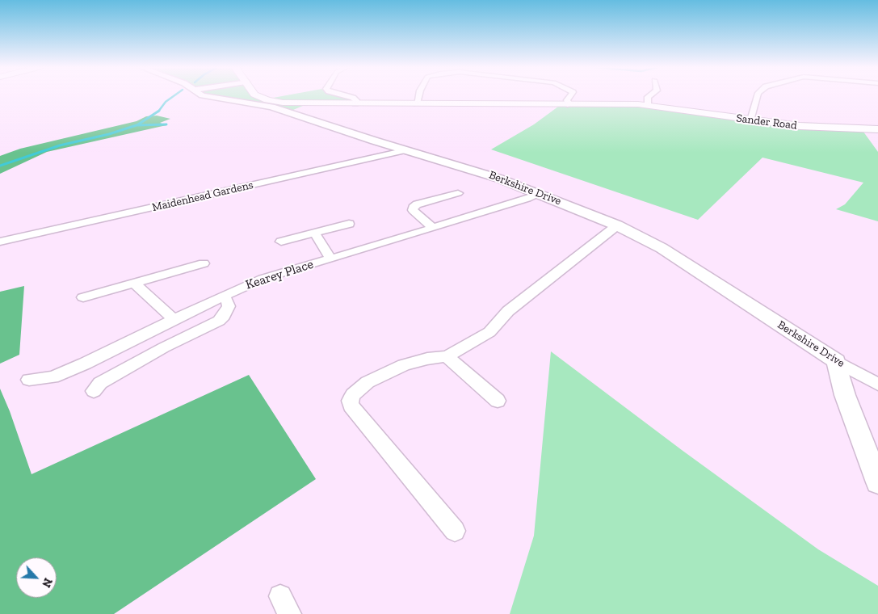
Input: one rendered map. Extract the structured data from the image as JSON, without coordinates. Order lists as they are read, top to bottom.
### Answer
{
  "streets": {
    "main road": ["Sander Road"],
    "street": ["Berkshire Drive", "Maidenhead Gardens", "Kearey Place"]
  },
  "crossings": [
    ["Berkshire Drive", "Maidenhead Gardens"],
    ["Berkshire Drive", "Kearey Place"]
  ],
  "north": "bottom right"
}
